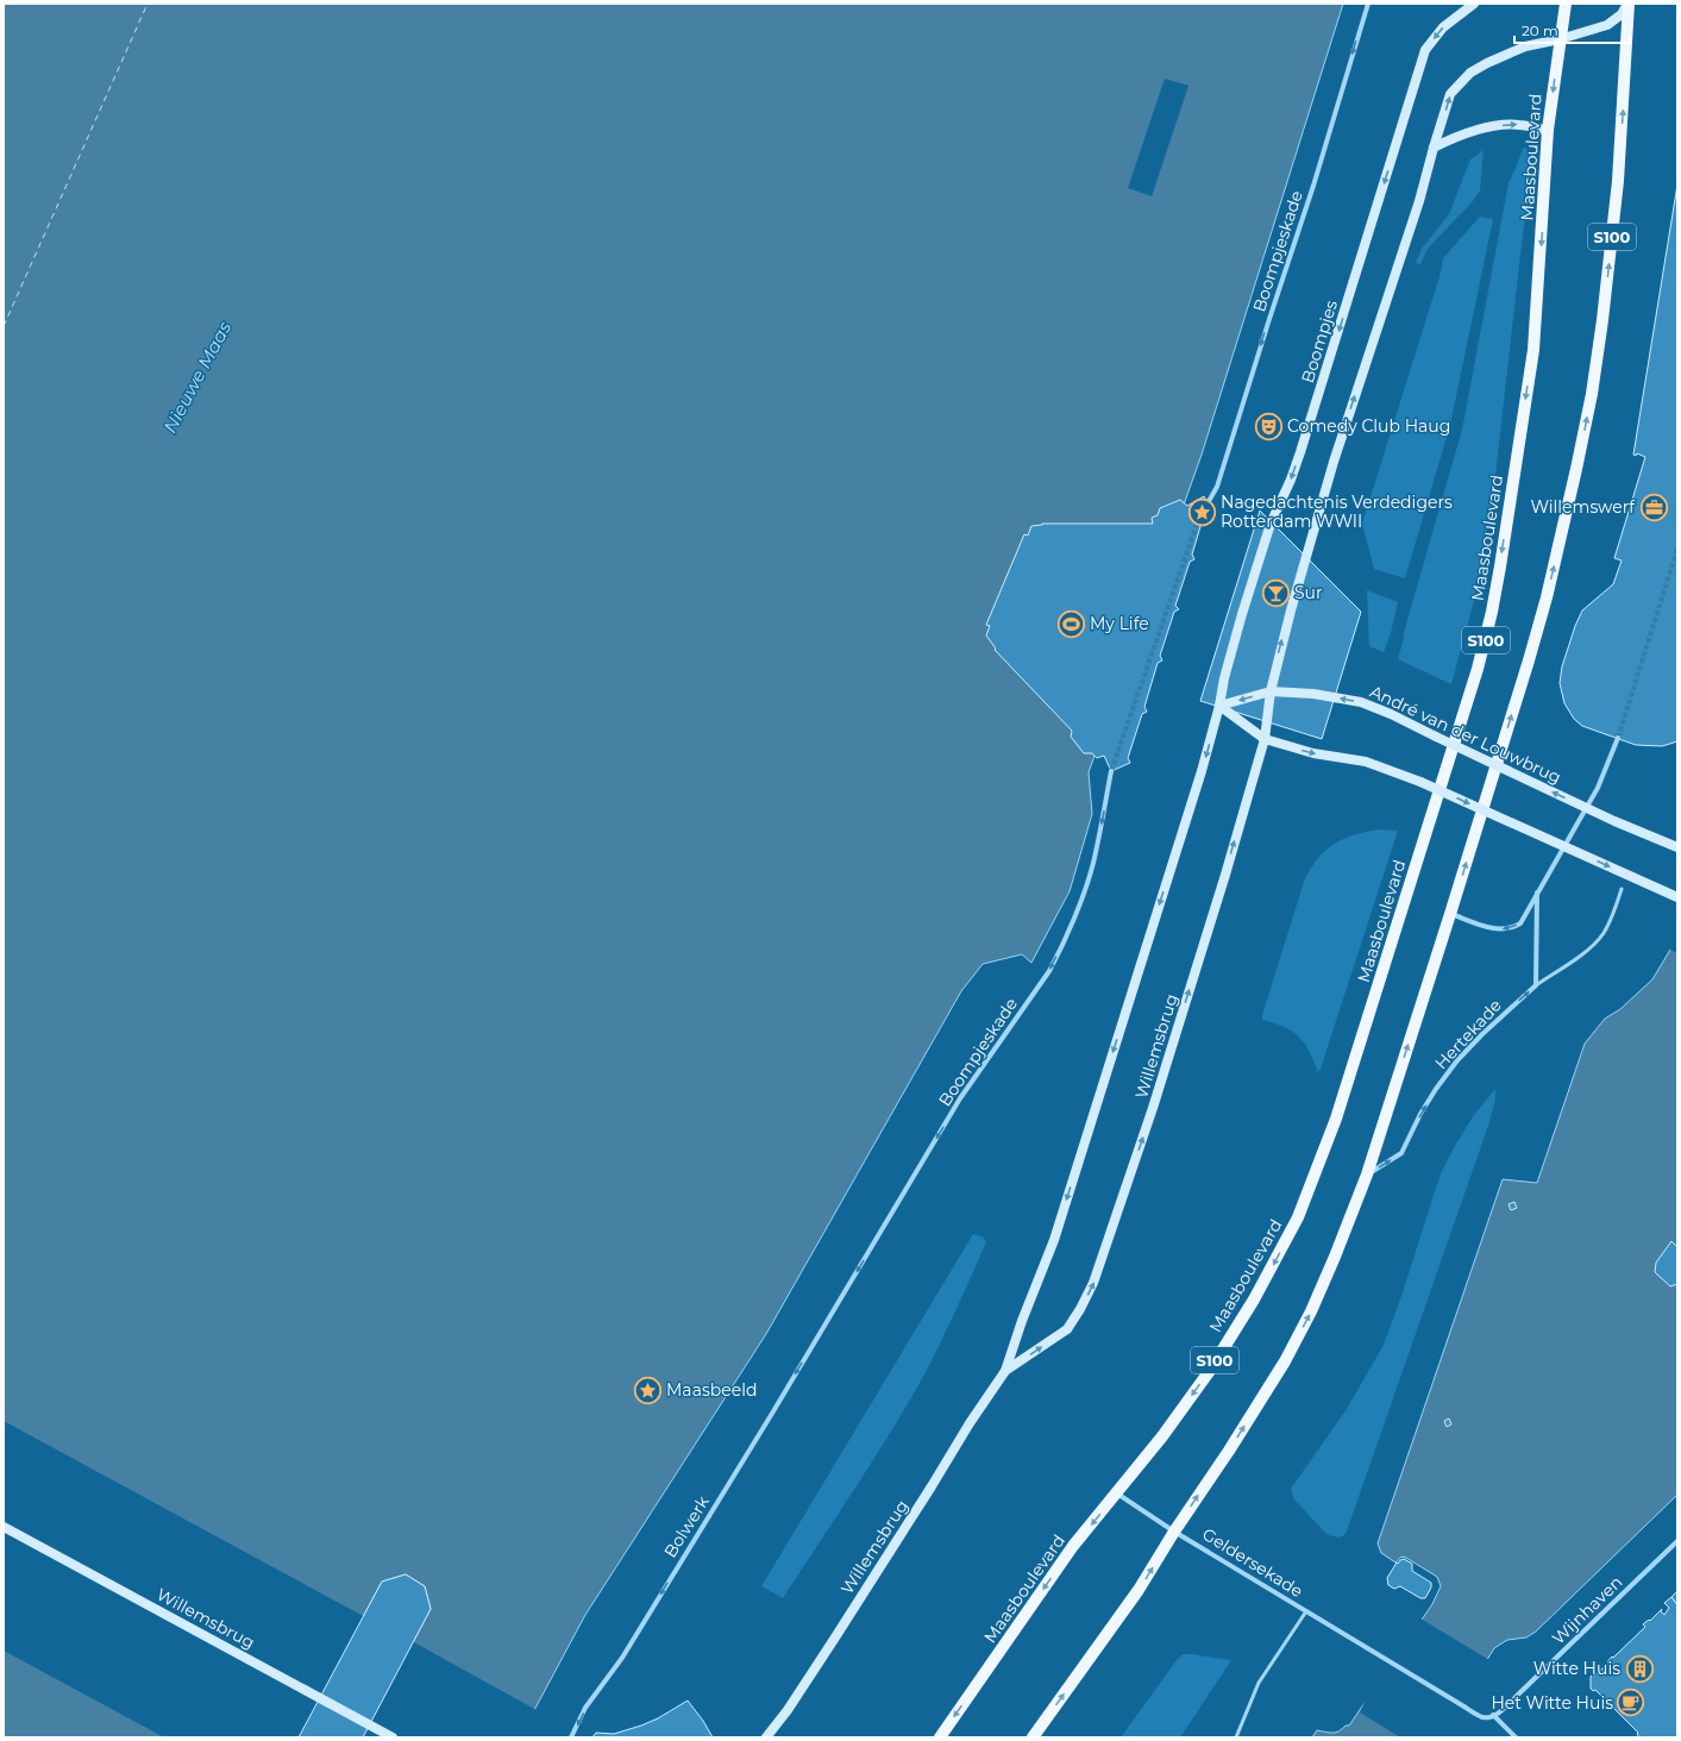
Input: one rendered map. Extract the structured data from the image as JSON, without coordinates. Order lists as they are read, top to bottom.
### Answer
{
  "streets": {
    "main road": [
      "Maasboulevard",
      "S100",
      "Boompjes",
      "André van der Louwbrug",
      "Willemsbrug"
    ],
    "street": [
      "Boompjeskade",
      "Hertekade",
      "Bolwerk",
      "Geldersekade",
      "Wijnhaven"
    ]
  },
  "crossings": [
    ["Maasboulevard", "Geldersekade"],
    ["S100", "Hertekade"],
    ["S100", "Geldersekade"],
    ["Boompjeskade", "Bolwerk"],
    ["Boompjes", "André van der Louwbrug"],
    ["Boompjes", "Willemsbrug"],
    ["André van der Louwbrug", "Willemsbrug"],
    ["Geldersekade", "Wijnhaven"]
  ],
  "one_way": ["Boompjeskade", "Hertekade", "Bolwerk"],
  "water": ["Nieuwe Maas"],
  "places": {
    "theatre": ["Comedy Club Haug"],
    "office": ["Willemswerf"],
    "place": ["Nagedachtenis Verdedigers Rotterdam WWII", "Maasbeeld"],
    "bar": ["Sur"],
    "sports": ["My Life"],
    "building": ["Witte Huis"],
    "cafe": ["Het Witte Huis"]
  },
  "scale_bar": "20 m"
}
